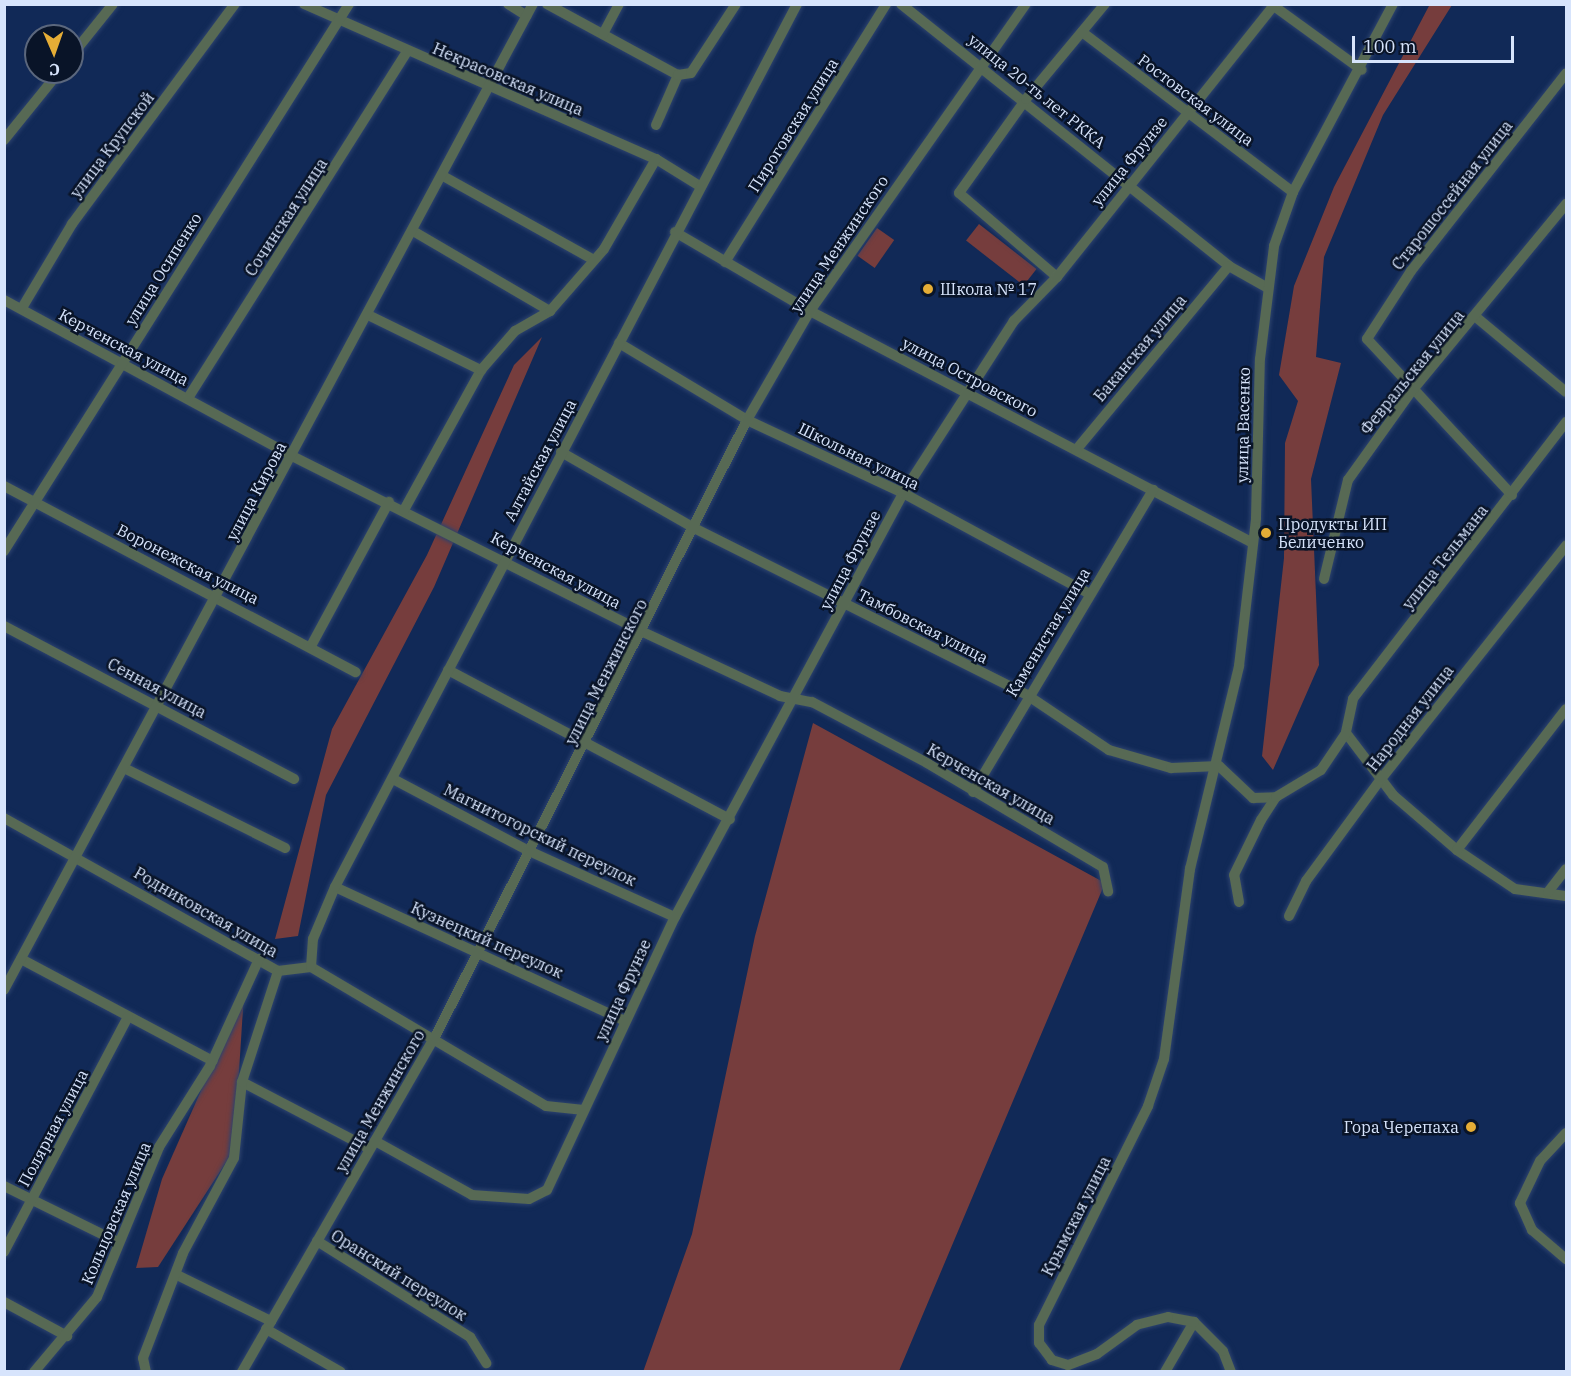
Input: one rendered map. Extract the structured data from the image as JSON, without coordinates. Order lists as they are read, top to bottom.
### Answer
{
  "streets": {
    "street": [
      "Некрасовская улица",
      "улица 20-ть лет РККА",
      "Ростовская улица",
      "Пироговская улица",
      "улица Крупской",
      "улица Фрунзе",
      "Старошоссейная улица",
      "Сочинская улица",
      "улица Менжинского",
      "улица Осипенко",
      "Керченская улица",
      "Баканская улица",
      "Февральская улица",
      "улица Островского",
      "улица Васенко",
      "Школьная улица",
      "Алтайская улица",
      "улица Кирова",
      "улица Тельмана",
      "Воронежская улица",
      "Тамбовская улица",
      "Каменистая улица",
      "Сенная улица",
      "Народная улица",
      "Магнитогорский переулок",
      "Родниковская улица",
      "Кузнецкий переулок",
      "Полярная улица",
      "Кольцовская улица",
      "Крымская улица",
      "Оранский переулок"
    ]
  },
  "crossings": [
    ["Некрасовская улица", "Сочинская улица"],
    ["Некрасовская улица", "улица Осипенко"],
    ["Некрасовская улица", "Алтайская улица"],
    ["Некрасовская улица", "улица Кирова"],
    ["улица 20-ть лет РККА", "улица Фрунзе"],
    ["улица 20-ть лет РККА", "улица Менжинского"],
    ["улица 20-ть лет РККА", "Баканская улица"],
    ["улица 20-ть лет РККА", "улица Васенко"],
    ["Ростовская улица", "улица Фрунзе"],
    ["Ростовская улица", "улица Васенко"],
    ["Пироговская улица", "улица Островского"],
    ["улица Крупской", "Керченская улица"],
    ["улица Фрунзе", "улица Менжинского"],
    ["улица Фрунзе", "Керченская улица"],
    ["улица Фрунзе", "улица Островского"],
    ["улица Фрунзе", "Школьная улица"],
    ["улица Фрунзе", "Тамбовская улица"],
    ["улица Фрунзе", "Магнитогорский переулок"],
    ["улица Фрунзе", "Кузнецкий переулок"],
    ["Старошоссейная улица", "Февральская улица"],
    ["Сочинская улица", "Керченская улица"],
    ["улица Менжинского", "Керченская улица"],
    ["улица Менжинского", "улица Островского"],
    ["улица Менжинского", "Школьная улица"],
    ["улица Менжинского", "Тамбовская улица"],
    ["улица Менжинского", "Магнитогорский переулок"],
    ["улица Менжинского", "Кузнецкий переулок"],
    ["улица Менжинского", "Оранский переулок"],
    ["улица Осипенко", "Керченская улица"],
    ["улица Осипенко", "Воронежская улица"],
    ["Керченская улица", "Алтайская улица"],
    ["Керченская улица", "улица Кирова"],
    ["Керченская улица", "Каменистая улица"],
    ["Баканская улица", "улица Островского"],
    ["улица Островского", "улица Васенко"],
    ["улица Островского", "Алтайская улица"],
    ["улица Островского", "Каменистая улица"],
    ["улица Васенко", "Тамбовская улица"],
    ["улица Васенко", "Крымская улица"],
    ["Школьная улица", "Алтайская улица"],
    ["Школьная улица", "Каменистая улица"],
    ["Алтайская улица", "Тамбовская улица"],
    ["Алтайская улица", "Магнитогорский переулок"],
    ["Алтайская улица", "Родниковская улица"],
    ["Алтайская улица", "Кузнецкий переулок"],
    ["улица Кирова", "Воронежская улица"],
    ["улица Кирова", "Сенная улица"],
    ["улица Кирова", "Родниковская улица"],
    ["Тамбовская улица", "Каменистая улица"],
    ["Родниковская улица", "Кольцовская улица"]
  ],
  "places": ["Школа № 17", "Продукты ИП Беличенко", "Гора Черепаха"],
  "scale_bar": "100 m",
  "north": "bottom"
}
